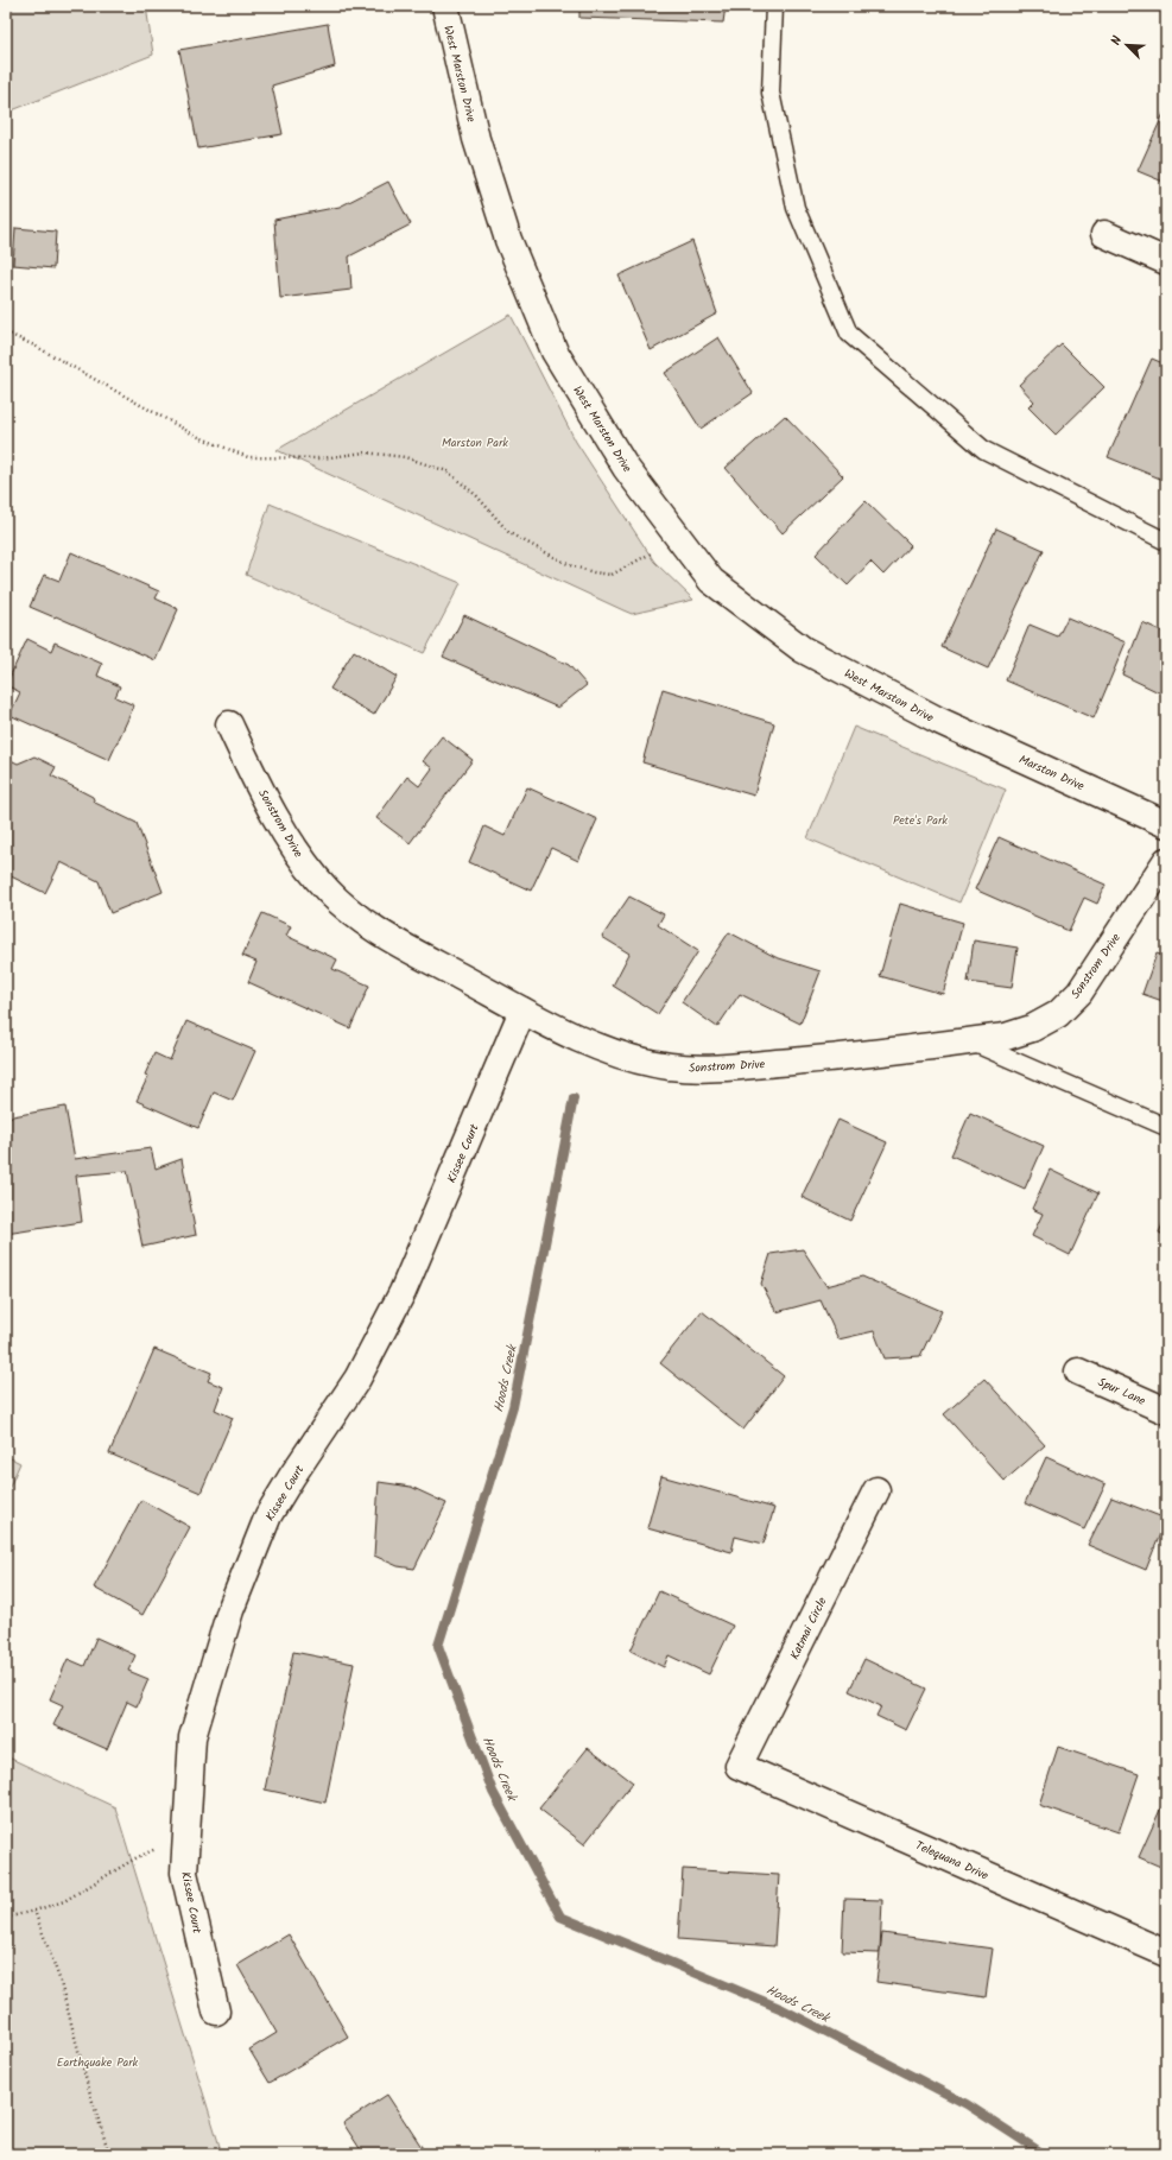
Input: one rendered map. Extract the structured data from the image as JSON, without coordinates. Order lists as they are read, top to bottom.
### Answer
{
  "streets": {
    "street": [
      "West Marston Drive",
      "Marston Drive",
      "Sonstrom Drive",
      "Kissee Court",
      "Spur Lane",
      "Katmai Circle",
      "Telequana Drive"
    ]
  },
  "crossings": [
    ["West Marston Drive", "Marston Drive"],
    ["Sonstrom Drive", "Kissee Court"],
    ["Katmai Circle", "Telequana Drive"]
  ],
  "water": ["Hoods Creek"],
  "parks": ["Marston Park", "Pete's Park", "Earthquake Park"],
  "north": "top left"
}
